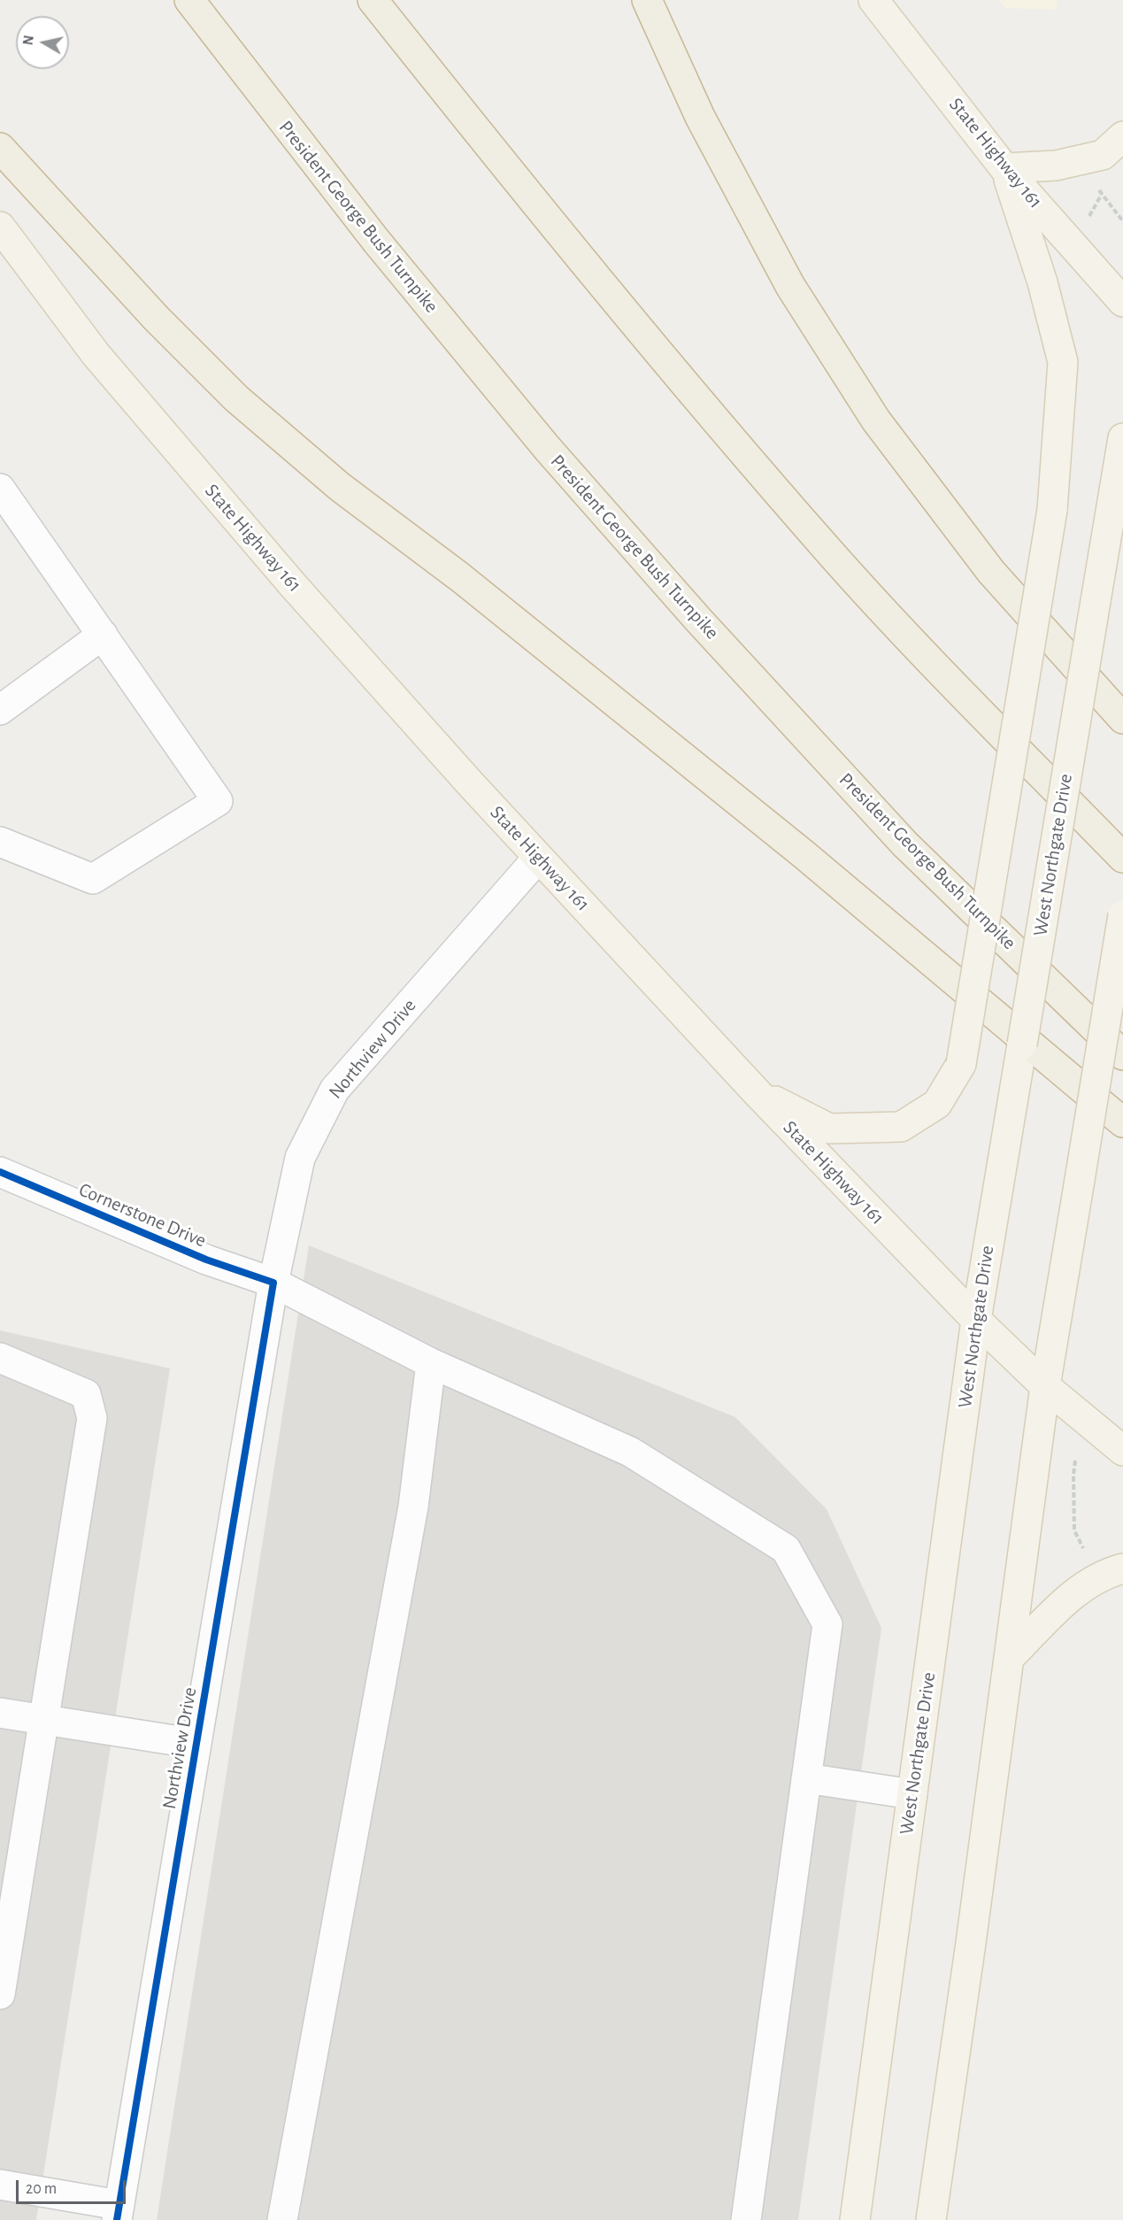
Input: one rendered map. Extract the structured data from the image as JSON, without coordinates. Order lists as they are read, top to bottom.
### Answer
{
  "streets": {
    "highway": ["President George Bush Turnpike"],
    "main road": ["State Highway 161", "West Northgate Drive"],
    "street": ["Northview Drive", "Cornerstone Drive"]
  },
  "crossings": [
    ["State Highway 161", "West Northgate Drive"],
    ["State Highway 161", "Northview Drive"],
    ["Northview Drive", "Cornerstone Drive"]
  ],
  "scale_bar": "20 m",
  "north": "left"
}
